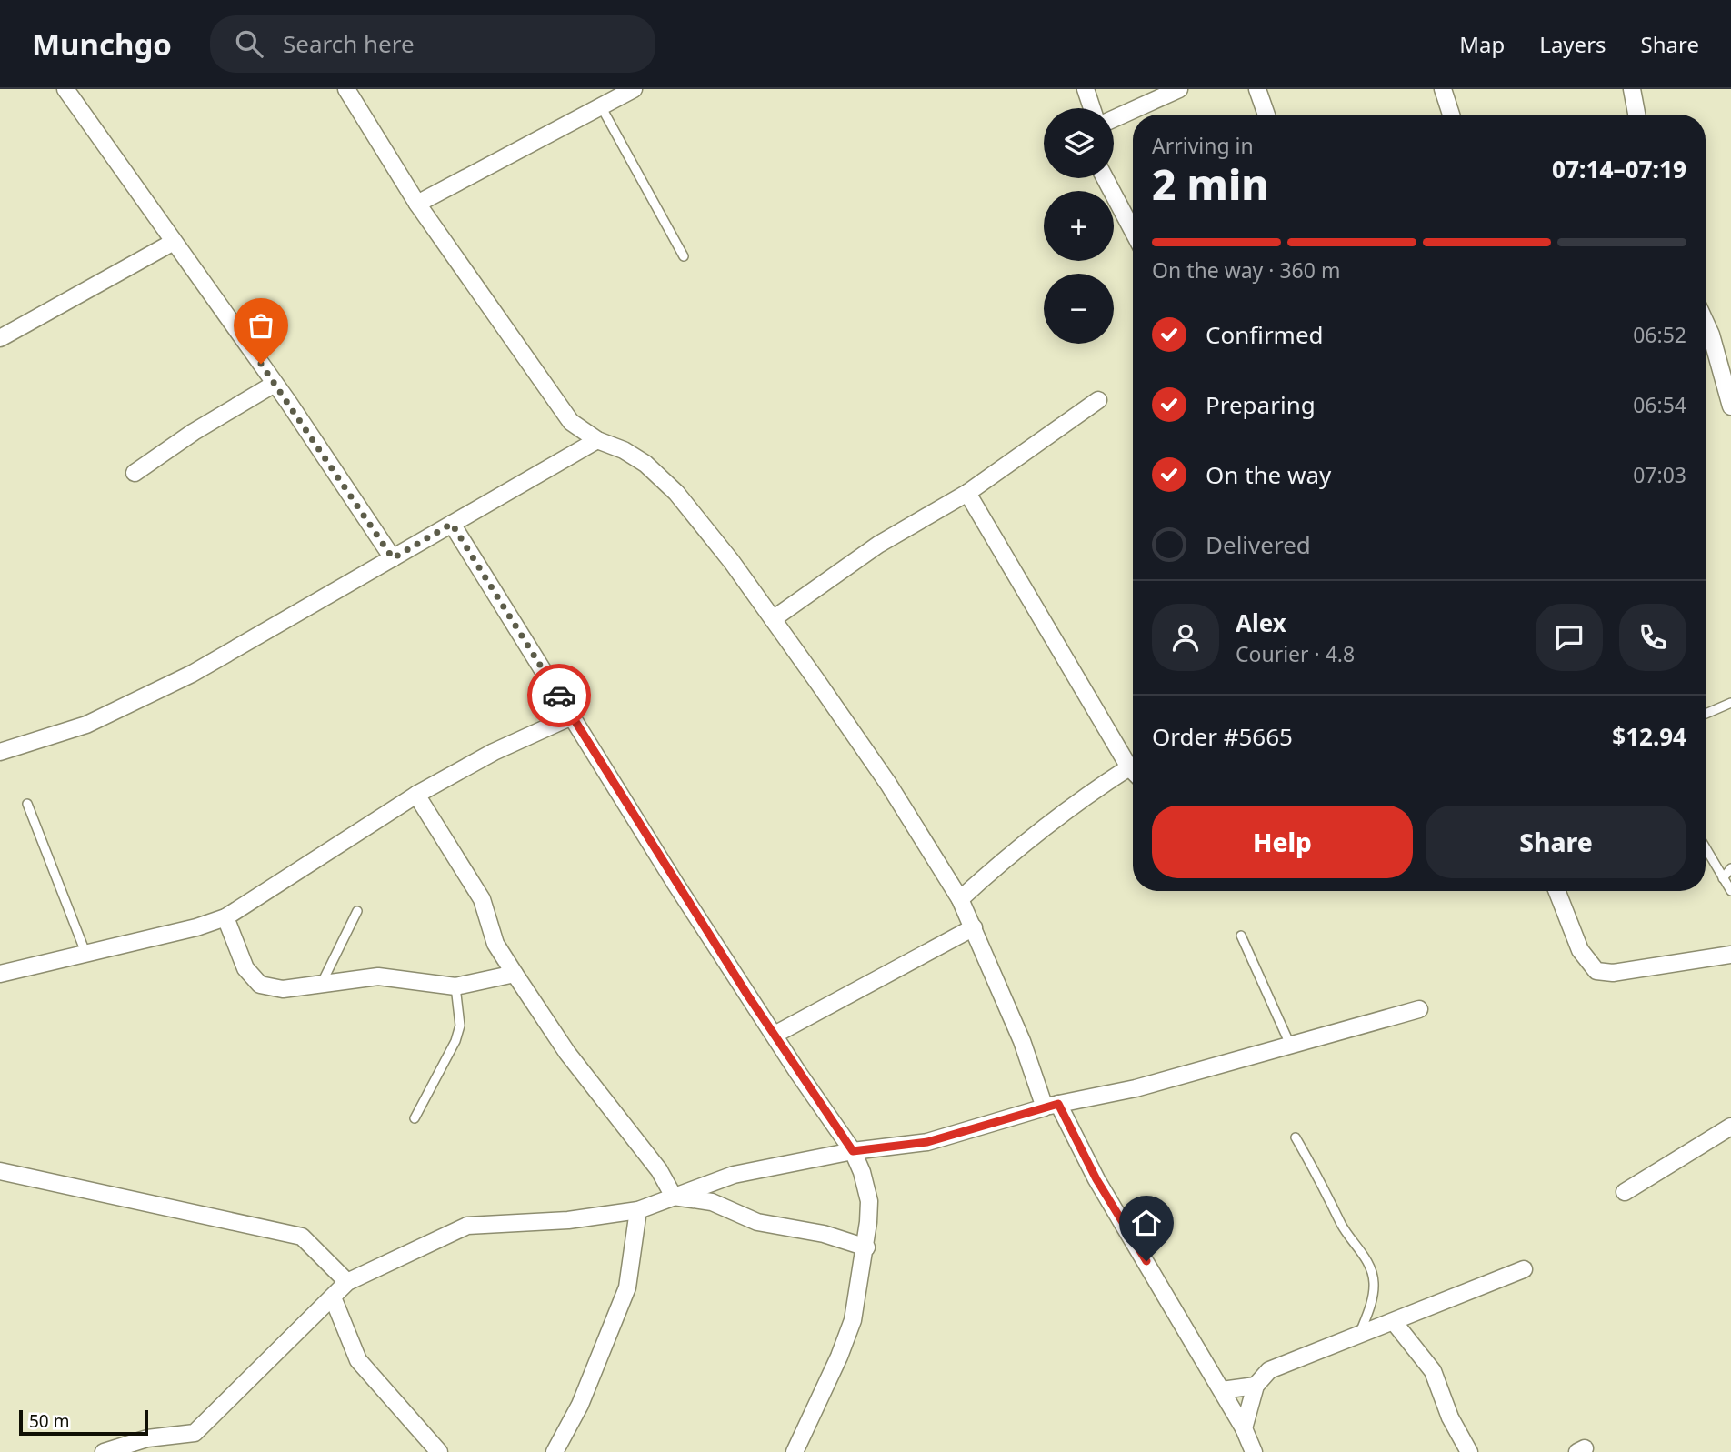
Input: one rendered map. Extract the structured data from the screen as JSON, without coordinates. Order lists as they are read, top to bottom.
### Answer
{
  "scale_bar": "50 m",
  "page": {
    "header": "Munchgo",
    "search": "Search here",
    "nav": ["Map", "Layers", "Share"],
    "map_buttons": ["+", "−"],
    "heading": ["2 min", "Arriving in", "07:14–07:19"],
    "panel": [
      "Alex",
      "Courier · 4.8",
      "Order #5665",
      "$12.94"
    ],
    "bar": "On the way · 360 m",
    "list": [
      ["Confirmed", "06:52"],
      ["Preparing", "06:54"],
      ["On the way", "07:03"],
      "Delivered"
    ],
    "buttons": ["Help", "Share"],
    "scale": "50 m"
  }
}
